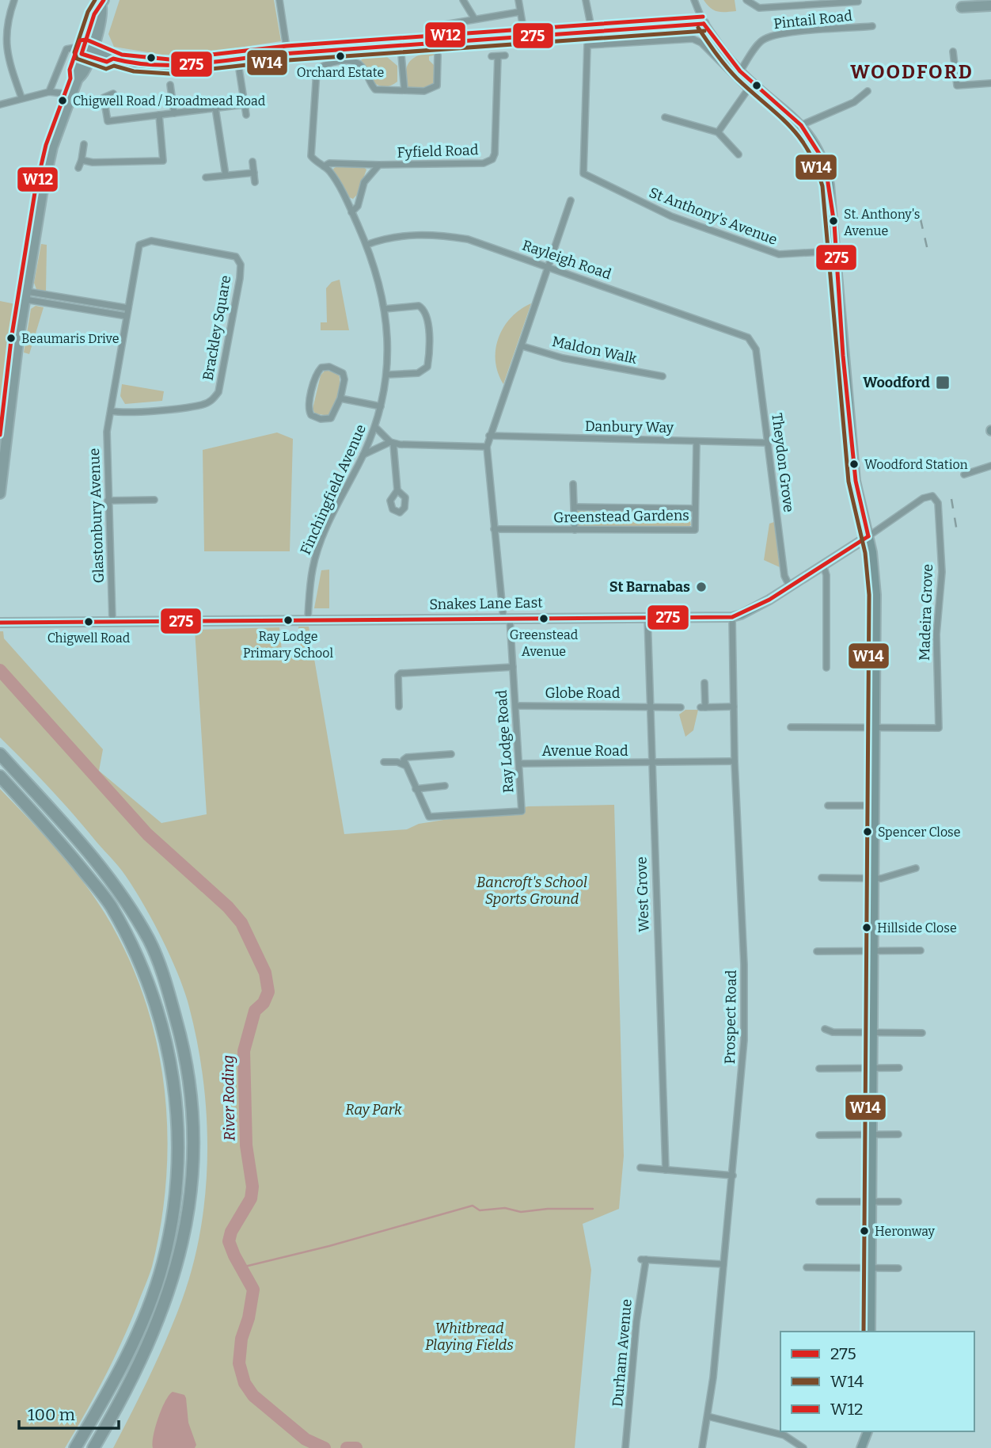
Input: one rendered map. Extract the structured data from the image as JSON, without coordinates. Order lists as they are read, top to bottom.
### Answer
{
  "streets": {
    "street": [
      "Pintail Road",
      "Fyfield Road",
      "St Anthony's Avenue",
      "Rayleigh Road",
      "Brackley Square",
      "Maldon Walk",
      "Danbury Way",
      "Theydon Grove",
      "Finchingfield Avenue",
      "Glastonbury Avenue",
      "Greenstead Gardens",
      "Snakes Lane East",
      "Madeira Grove",
      "Globe Road",
      "Ray Lodge Road",
      "Avenue Road",
      "West Grove",
      "Prospect Road",
      "Durham Avenue"
    ]
  },
  "crossings": [
    ["Fyfield Road", "Finchingfield Avenue"],
    ["Rayleigh Road", "Theydon Grove"],
    ["Rayleigh Road", "Finchingfield Avenue"],
    ["Brackley Square", "Glastonbury Avenue"],
    ["Danbury Way", "Theydon Grove"],
    ["Danbury Way", "Greenstead Gardens"],
    ["Theydon Grove", "Snakes Lane East"],
    ["Finchingfield Avenue", "Snakes Lane East"],
    ["Glastonbury Avenue", "Snakes Lane East"],
    ["Snakes Lane East", "Madeira Grove"],
    ["Snakes Lane East", "Ray Lodge Road"],
    ["Snakes Lane East", "West Grove"],
    ["Snakes Lane East", "Prospect Road"],
    ["Globe Road", "Ray Lodge Road"],
    ["Globe Road", "West Grove"],
    ["Ray Lodge Road", "Avenue Road"],
    ["Avenue Road", "West Grove"],
    ["Avenue Road", "Prospect Road"],
    ["Prospect Road", "Durham Avenue"]
  ],
  "districts": ["WOODFORD"],
  "water": ["River Roding"],
  "parks": ["Bancroft's School Sports Ground", "Ray Park", "Whitbread Playing Fields"],
  "places": {
    "other": [
      "Orchard Estate",
      "Chigwell Road / Broadmead Road",
      "St. Anthony's Avenue",
      "Beaumaris Drive",
      "Woodford Station",
      "St Barnabas",
      "Greenstead Avenue",
      "Ray Lodge Primary School",
      "Chigwell Road",
      "Spencer Close",
      "Hillside Close",
      "Heronway"
    ],
    "transit": ["Woodford"]
  },
  "lines": ["transit line 275", "transit line W14", "transit line W12"],
  "legend": ["275", "W14", "W12"],
  "scale_bar": "100 m"
}
